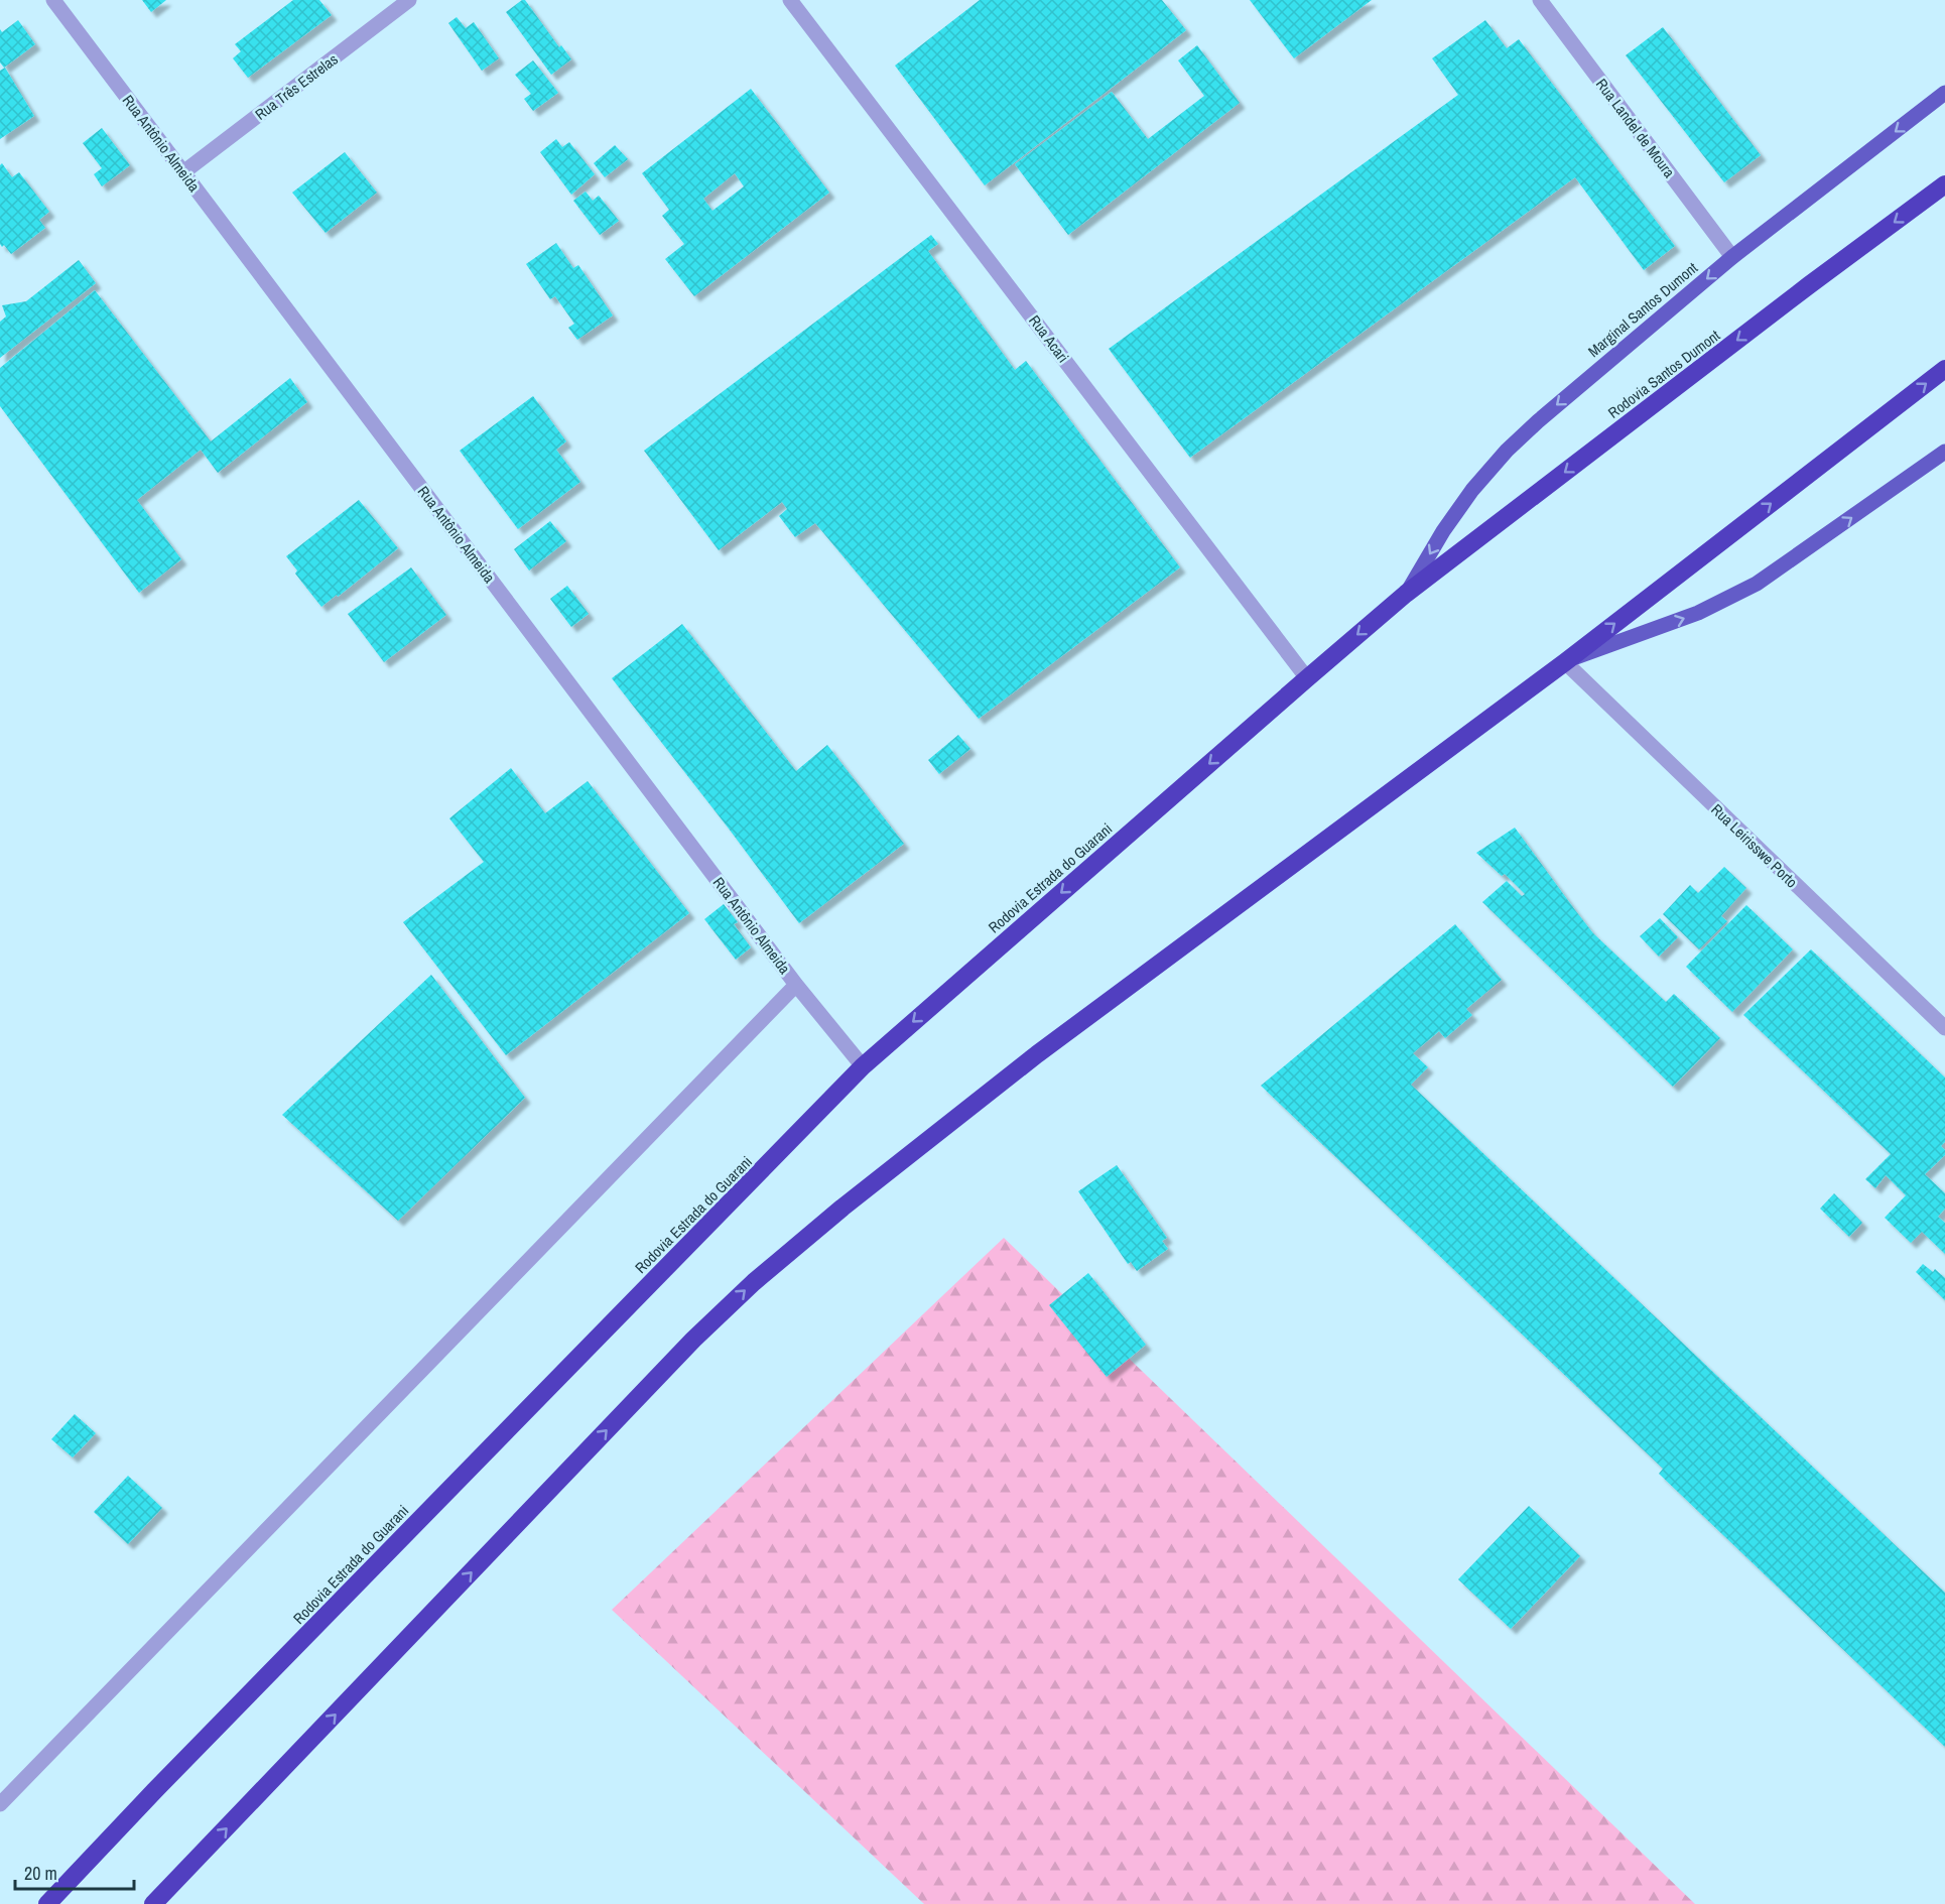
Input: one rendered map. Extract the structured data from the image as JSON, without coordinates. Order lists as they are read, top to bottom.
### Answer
{
  "streets": {
    "highway": ["Rodovia Santos Dumont", "Rodovia Estrada do Guarani"],
    "main road": ["Marginal Santos Dumont"],
    "street": [
      "Rua Três Estrelas",
      "Rua Landel de Moura",
      "Rua Antônio Almeida",
      "Rua Acari",
      "Rua Leirisswe Porto"
    ]
  },
  "crossings": [
    ["Rua Três Estrelas", "Rua Antônio Almeida"],
    ["Rua Landel de Moura", "Marginal Santos Dumont"],
    ["Rua Antônio Almeida", "Rodovia Estrada do Guarani"],
    ["Marginal Santos Dumont", "Rodovia Santos Dumont"],
    ["Marginal Santos Dumont", "Rodovia Estrada do Guarani"],
    ["Rua Acari", "Rodovia Estrada do Guarani"],
    ["Rodovia Santos Dumont", "Rodovia Estrada do Guarani"]
  ],
  "one_way": ["Marginal Santos Dumont"],
  "scale_bar": "20 m"
}
